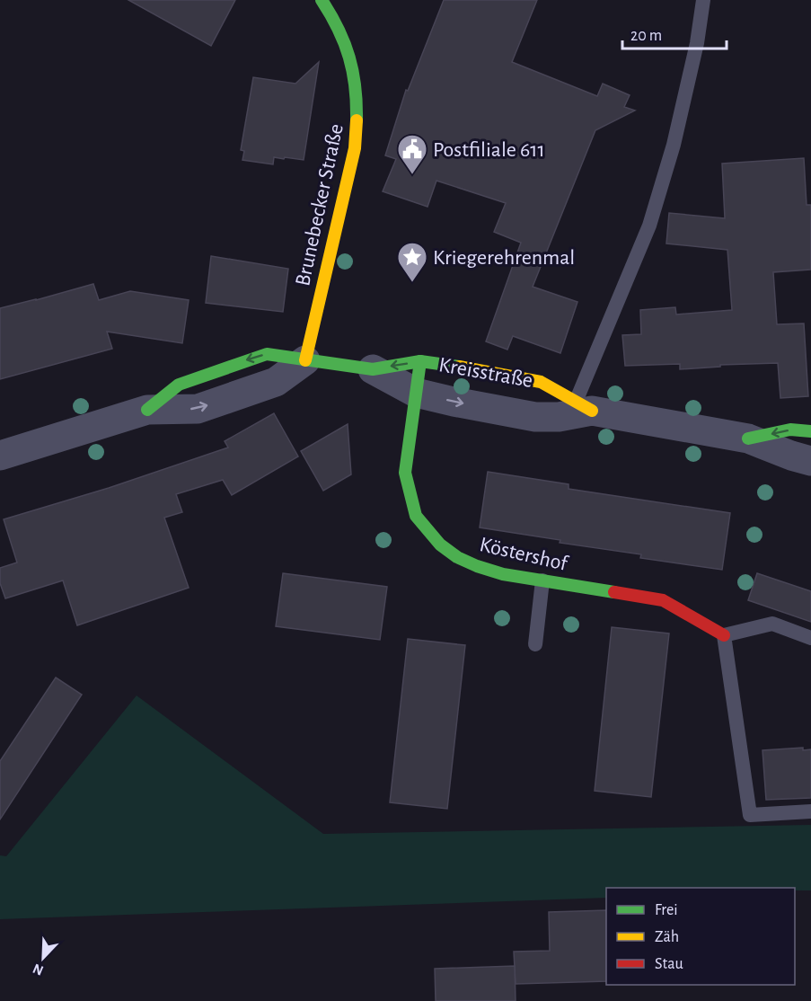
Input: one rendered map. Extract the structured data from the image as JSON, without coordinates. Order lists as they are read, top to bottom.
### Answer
{
  "streets": {
    "street": ["Brunebecker Straße", "Kreisstraße", "Köstershof"]
  },
  "crossings": [
    ["Brunebecker Straße", "Kreisstraße"],
    ["Kreisstraße", "Köstershof"]
  ],
  "places": {
    "public building": ["Postfiliale 611"],
    "place": ["Kriegerehrenmal"]
  },
  "legend": ["Frei", "Zäh", "Stau"],
  "scale_bar": "20 m",
  "north": "bottom left"
}
